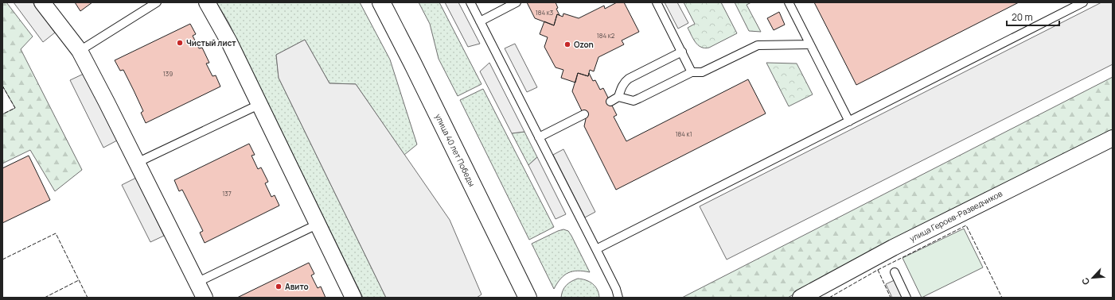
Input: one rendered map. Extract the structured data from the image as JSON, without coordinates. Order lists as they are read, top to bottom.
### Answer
{
  "streets": {
    "street": ["улица 40 лет Победы", "улица Героев-Разведчиков"]
  },
  "places": ["Чистый лист", "Ozon", "Авито"],
  "house_numbers": [
    "184 к3",
    "184 к2",
    "139",
    "184 к1",
    "137"
  ],
  "scale_bar": "20 m",
  "north": "bottom left"
}
